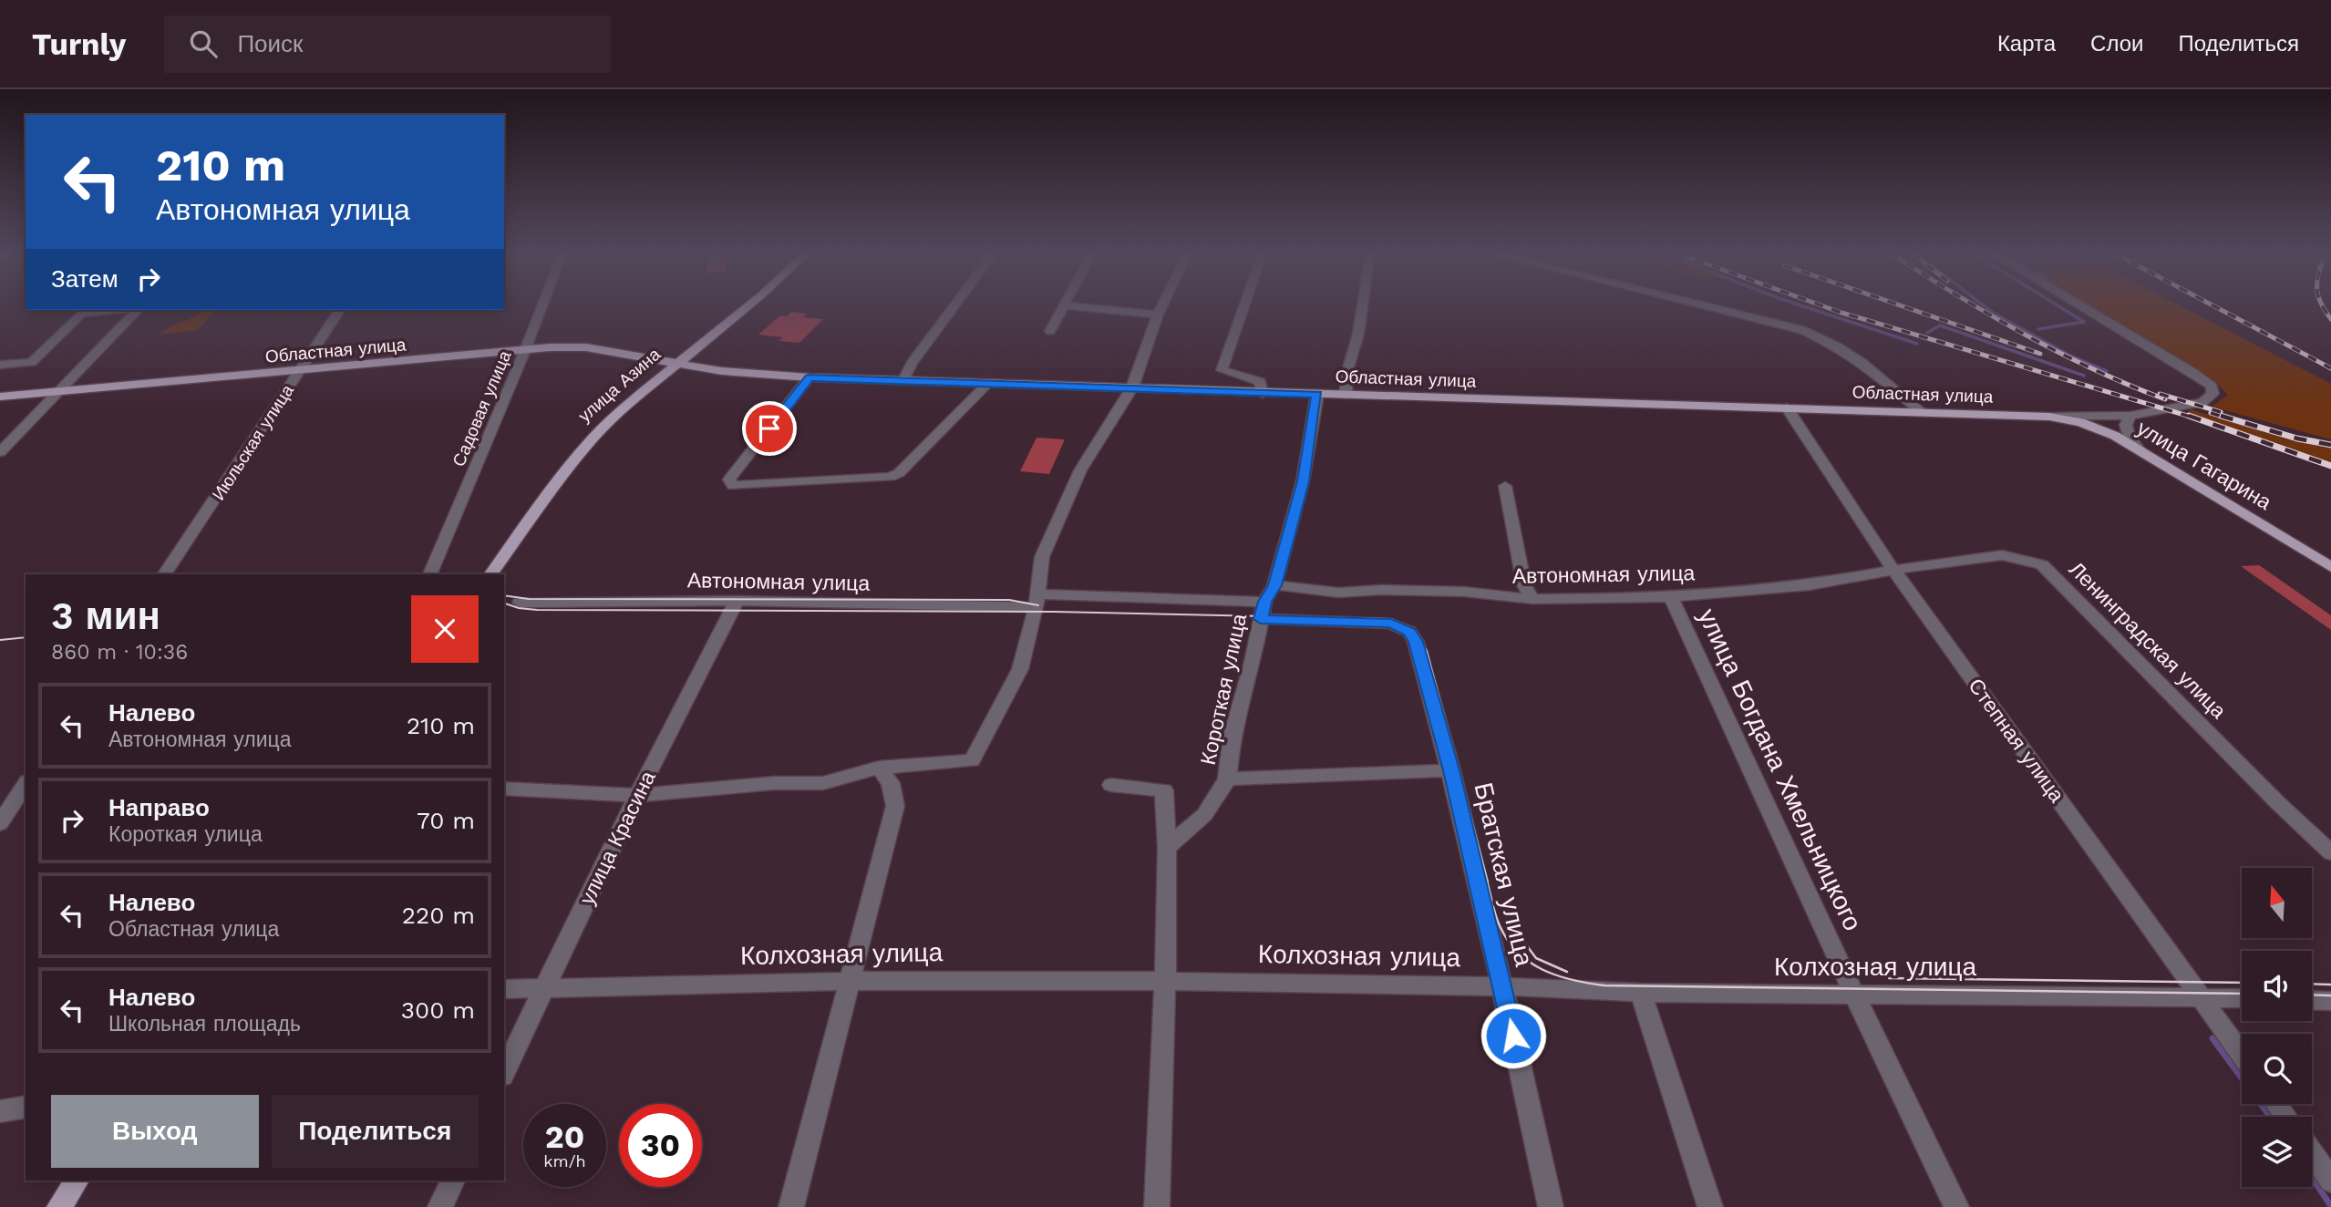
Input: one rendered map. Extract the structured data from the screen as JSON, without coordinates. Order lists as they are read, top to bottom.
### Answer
{
  "streets": {
    "main road": ["Областная улица", "улица Азина", "улица Гагарина"],
    "street": [
      "Садовая улица",
      "Июльская улица",
      "Автономная улица",
      "Ленинградская улица",
      "Короткая улица",
      "Степная улица",
      "улица Богдана Хмельницкого",
      "улица Красина",
      "Братская улица",
      "Колхозная улица"
    ]
  },
  "crossings": [
    ["Областная улица", "улица Азина"],
    ["Областная улица", "Садовая улица"],
    ["Областная улица", "Июльская улица"],
    ["Областная улица", "улица Гагарина"],
    ["Областная улица", "Короткая улица"],
    ["Областная улица", "Степная улица"],
    ["Автономная улица", "Ленинградская улица"],
    ["Автономная улица", "Короткая улица"],
    ["Автономная улица", "Степная улица"],
    ["Автономная улица", "улица Богдана Хмельницкого"],
    ["Автономная улица", "улица Красина"],
    ["Автономная улица", "Братская улица"],
    ["Ленинградская улица", "Степная улица"],
    ["Короткая улица", "Братская улица"],
    ["Степная улица", "Колхозная улица"],
    ["улица Богдана Хмельницкого", "Колхозная улица"],
    ["улица Красина", "Колхозная улица"],
    ["Братская улица", "Колхозная улица"]
  ],
  "north": "top",
  "page": {
    "header": "Turnly",
    "search": "Поиск",
    "nav": ["Карта", "Слои", "Поделиться"],
    "turn": ["210 m", "Автономная улица"],
    "then": "Затем",
    "heading": ["3 мин", "860 m · 10:36"],
    "list": [
      {
        "name": "Налево",
        "note": "Автономная улица",
        "value": "210 m"
      },
      {
        "name": "Направо",
        "note": "Короткая улица",
        "value": "70 m"
      },
      {
        "name": "Налево",
        "note": "Областная улица",
        "value": "220 m"
      },
      {
        "name": "Налево",
        "note": "Школьная площадь",
        "value": "300 m"
      }
    ],
    "buttons": ["Выход", "Поделиться"],
    "speed": "20 km/h",
    "limit": "30"
  }
}
